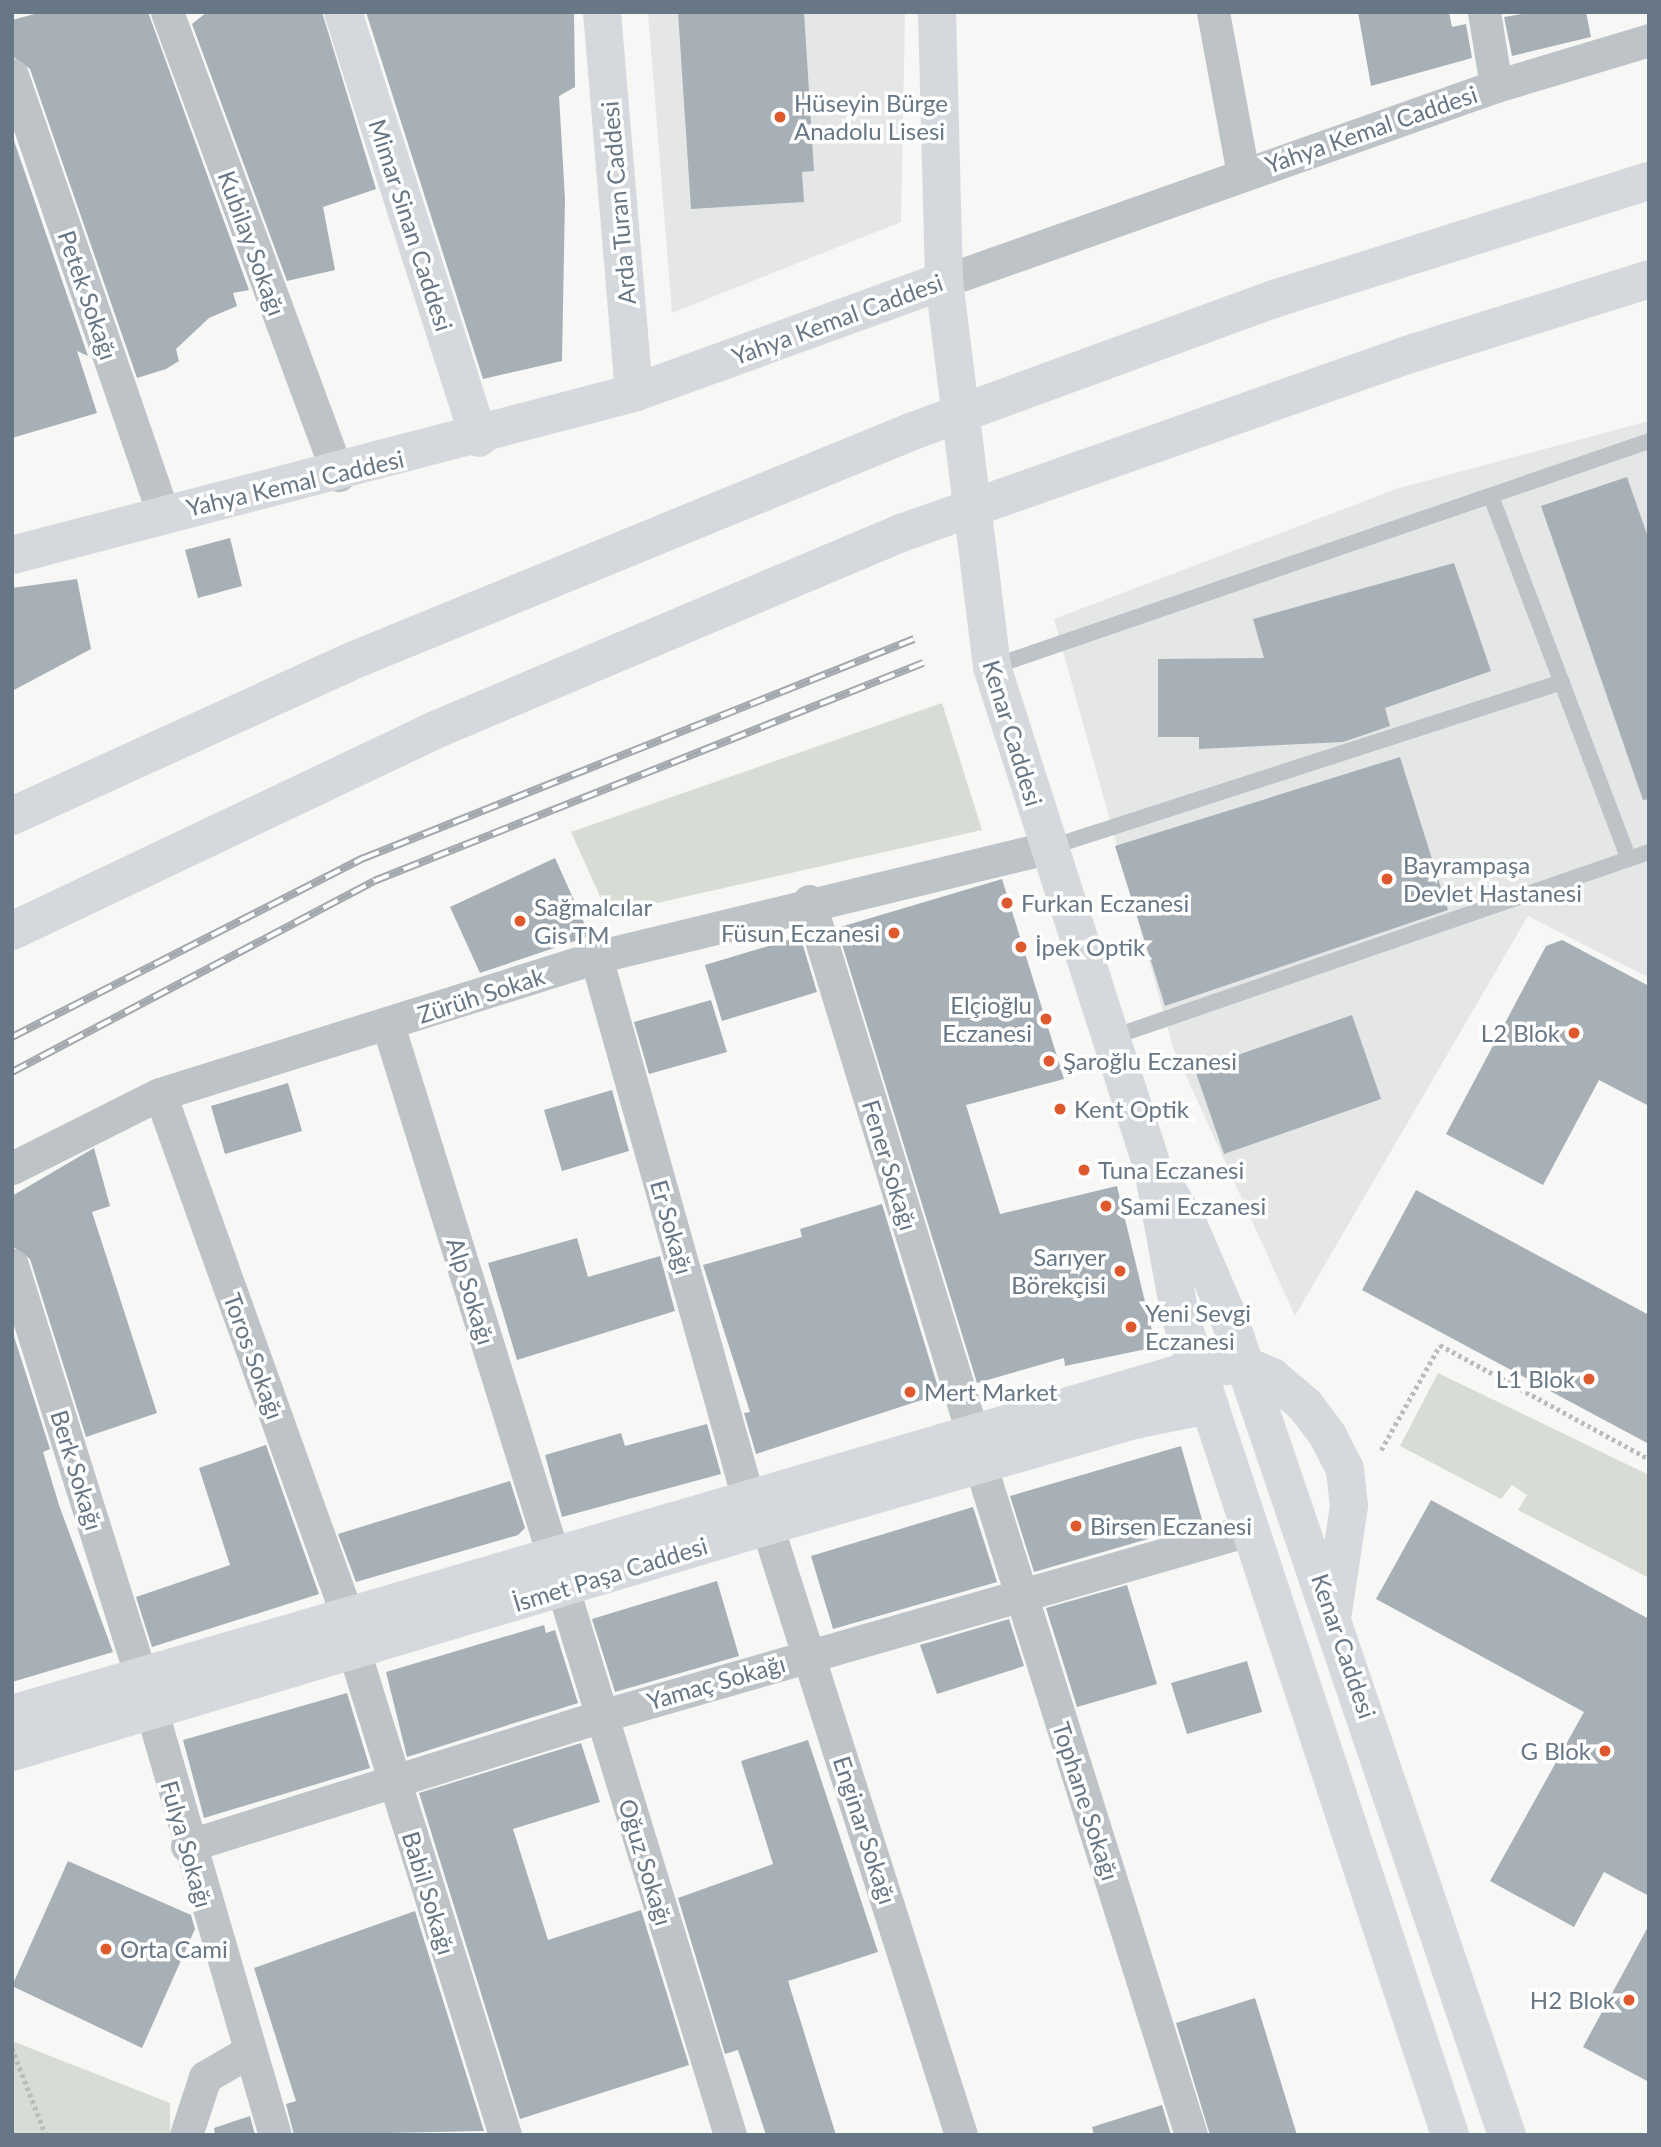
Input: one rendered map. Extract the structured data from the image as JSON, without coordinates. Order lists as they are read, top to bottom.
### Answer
{
  "streets": {
    "main road": [
      "Yahya Kemal Caddesi",
      "Arda Turan Caddesi",
      "Mimar Sinan Caddesi",
      "Kenar Caddesi",
      "İsmet Paşa Caddesi"
    ],
    "street": [
      "Kubilay Sokağı",
      "Petek Sokağı",
      "Zürüh Sokak",
      "Fener Sokağı",
      "Er Sokağı",
      "Alp Sokağı",
      "Toros Sokağı",
      "Berk Sokağı",
      "Yamaç Sokağı",
      "Tophane Sokağı",
      "Enginar Sokağı",
      "Fulya Sokağı",
      "Oğuz Sokağı",
      "Babil Sokağı"
    ]
  },
  "crossings": [
    ["Yahya Kemal Caddesi", "Arda Turan Caddesi"],
    ["Yahya Kemal Caddesi", "Mimar Sinan Caddesi"],
    ["Yahya Kemal Caddesi", "Kubilay Sokağı"],
    ["Yahya Kemal Caddesi", "Petek Sokağı"],
    ["Yahya Kemal Caddesi", "Kenar Caddesi"],
    ["Kenar Caddesi", "Zürüh Sokak"],
    ["Kenar Caddesi", "İsmet Paşa Caddesi"],
    ["Kenar Caddesi", "Yamaç Sokağı"],
    ["Zürüh Sokak", "Fener Sokağı"],
    ["Zürüh Sokak", "Er Sokağı"],
    ["Zürüh Sokak", "Alp Sokağı"],
    ["Zürüh Sokak", "Toros Sokağı"],
    ["Fener Sokağı", "İsmet Paşa Caddesi"],
    ["Er Sokağı", "İsmet Paşa Caddesi"],
    ["Er Sokağı", "Enginar Sokağı"],
    ["Alp Sokağı", "İsmet Paşa Caddesi"],
    ["Alp Sokağı", "Oğuz Sokağı"],
    ["Toros Sokağı", "İsmet Paşa Caddesi"],
    ["Toros Sokağı", "Babil Sokağı"],
    ["Berk Sokağı", "İsmet Paşa Caddesi"],
    ["İsmet Paşa Caddesi", "Tophane Sokağı"],
    ["İsmet Paşa Caddesi", "Enginar Sokağı"],
    ["İsmet Paşa Caddesi", "Fulya Sokağı"],
    ["İsmet Paşa Caddesi", "Oğuz Sokağı"],
    ["İsmet Paşa Caddesi", "Babil Sokağı"],
    ["Yamaç Sokağı", "Tophane Sokağı"],
    ["Yamaç Sokağı", "Enginar Sokağı"],
    ["Yamaç Sokağı", "Fulya Sokağı"],
    ["Yamaç Sokağı", "Oğuz Sokağı"],
    ["Yamaç Sokağı", "Babil Sokağı"]
  ],
  "places": [
    "Hüseyin Bürge Anadolu Lisesi",
    "Bayrampaşa Devlet Hastanesi",
    "Furkan Eczanesi",
    "Sağmalcılar Gis TM",
    "Füsun Eczanesi",
    "İpek Optik",
    "Elçioğlu Eczanesi",
    "L2 Blok",
    "Şaroğlu Eczanesi",
    "Kent Optik",
    "Tuna Eczanesi",
    "Sami Eczanesi",
    "Sarıyer Börekçisi",
    "Yeni Sevgi Eczanesi",
    "L1 Blok",
    "Mert Market",
    "Birsen Eczanesi",
    "G Blok",
    "Orta Cami",
    "H2 Blok"
  ]
}
